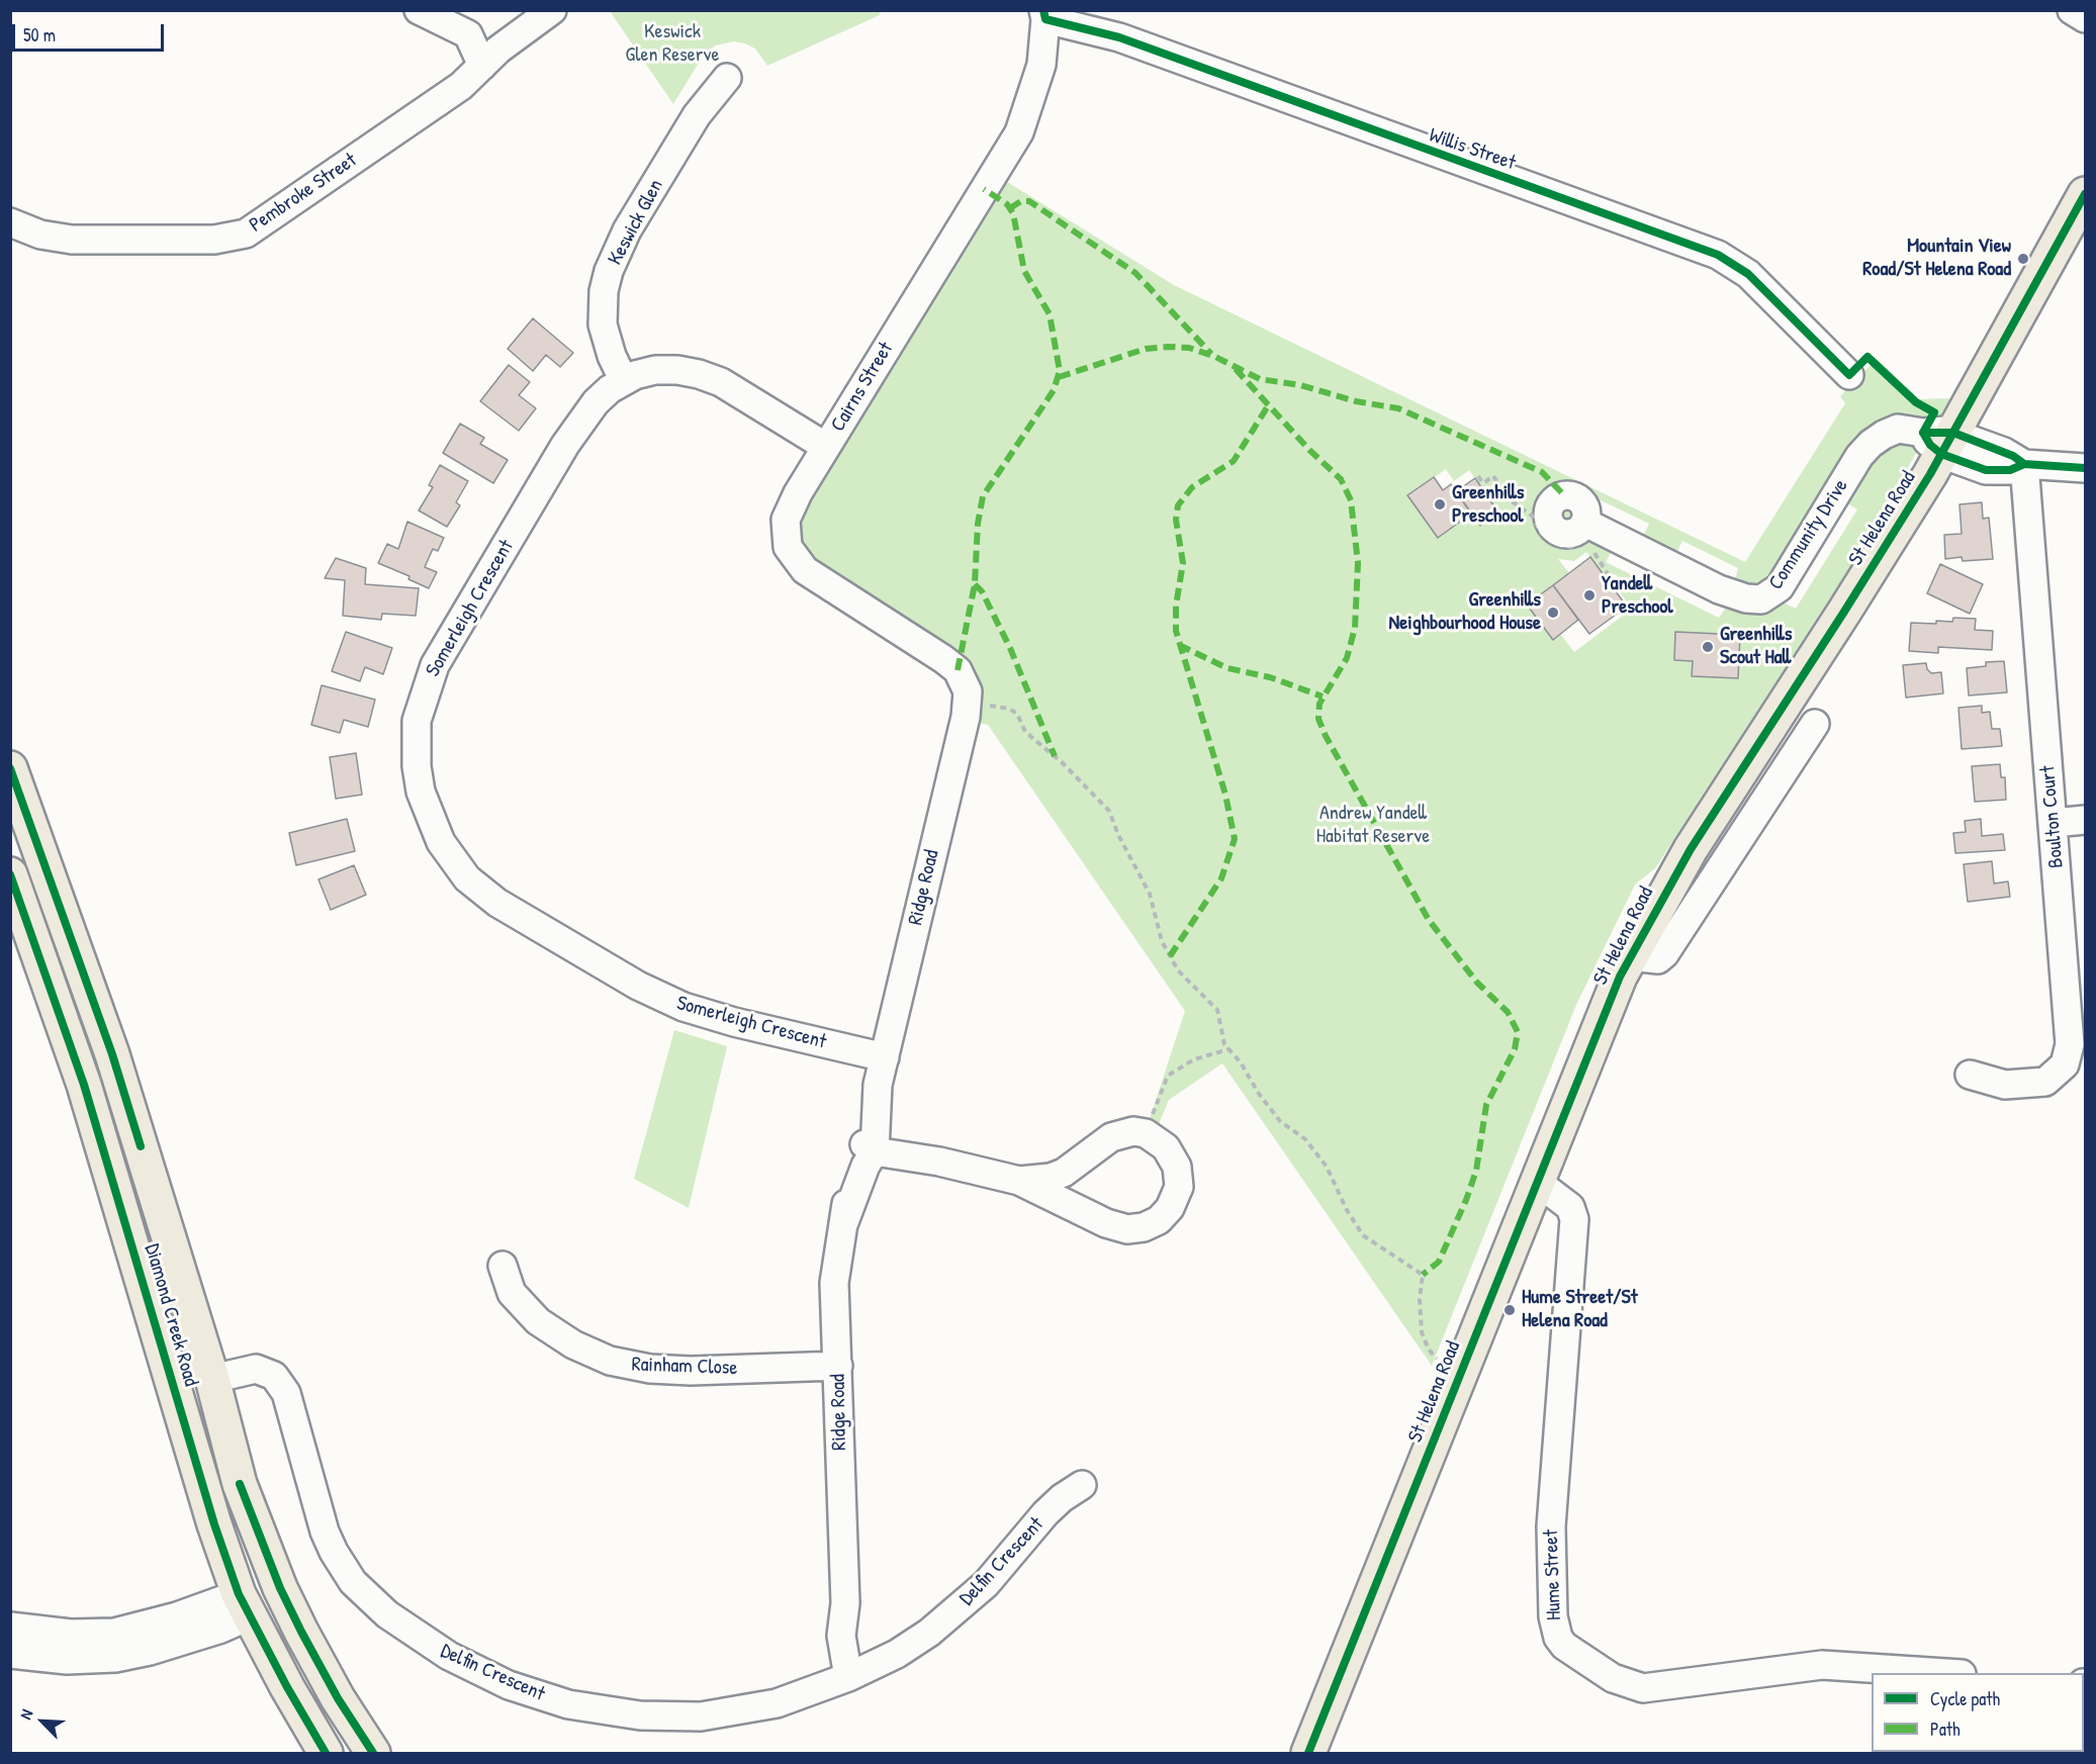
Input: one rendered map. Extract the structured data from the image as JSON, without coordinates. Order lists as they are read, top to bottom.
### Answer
{
  "streets": {
    "main road": ["St Helena Road", "Diamond Creek Road", "Delfin Crescent"],
    "street": [
      "Willis Street",
      "Pembroke Street",
      "Keswick Glen",
      "Cairns Street",
      "Community Drive",
      "Somerleigh Crescent",
      "Boulton Court",
      "Ridge Road",
      "Rainham Close",
      "Hume Street"
    ]
  },
  "crossings": [
    ["Willis Street", "Cairns Street"],
    ["Keswick Glen", "Somerleigh Crescent"],
    ["Cairns Street", "Somerleigh Crescent"],
    ["Cairns Street", "Ridge Road"],
    ["St Helena Road", "Community Drive"],
    ["St Helena Road", "Hume Street"],
    ["Community Drive", "Boulton Court"],
    ["Somerleigh Crescent", "Ridge Road"],
    ["Ridge Road", "Rainham Close"],
    ["Ridge Road", "Delfin Crescent"],
    ["Diamond Creek Road", "Delfin Crescent"]
  ],
  "parks": ["Keswick Glen Reserve", "Andrew Yandell Habitat Reserve"],
  "places": [
    "Mountain View Road/St Helena Road",
    "Greenhills Preschool",
    "Yandell Preschool",
    "Greenhills Neighbourhood House",
    "Greenhills Scout Hall",
    "Hume Street/St Helena Road"
  ],
  "legend": ["Cycle path", "Path"],
  "scale_bar": "50 m",
  "north": "top left"
}
